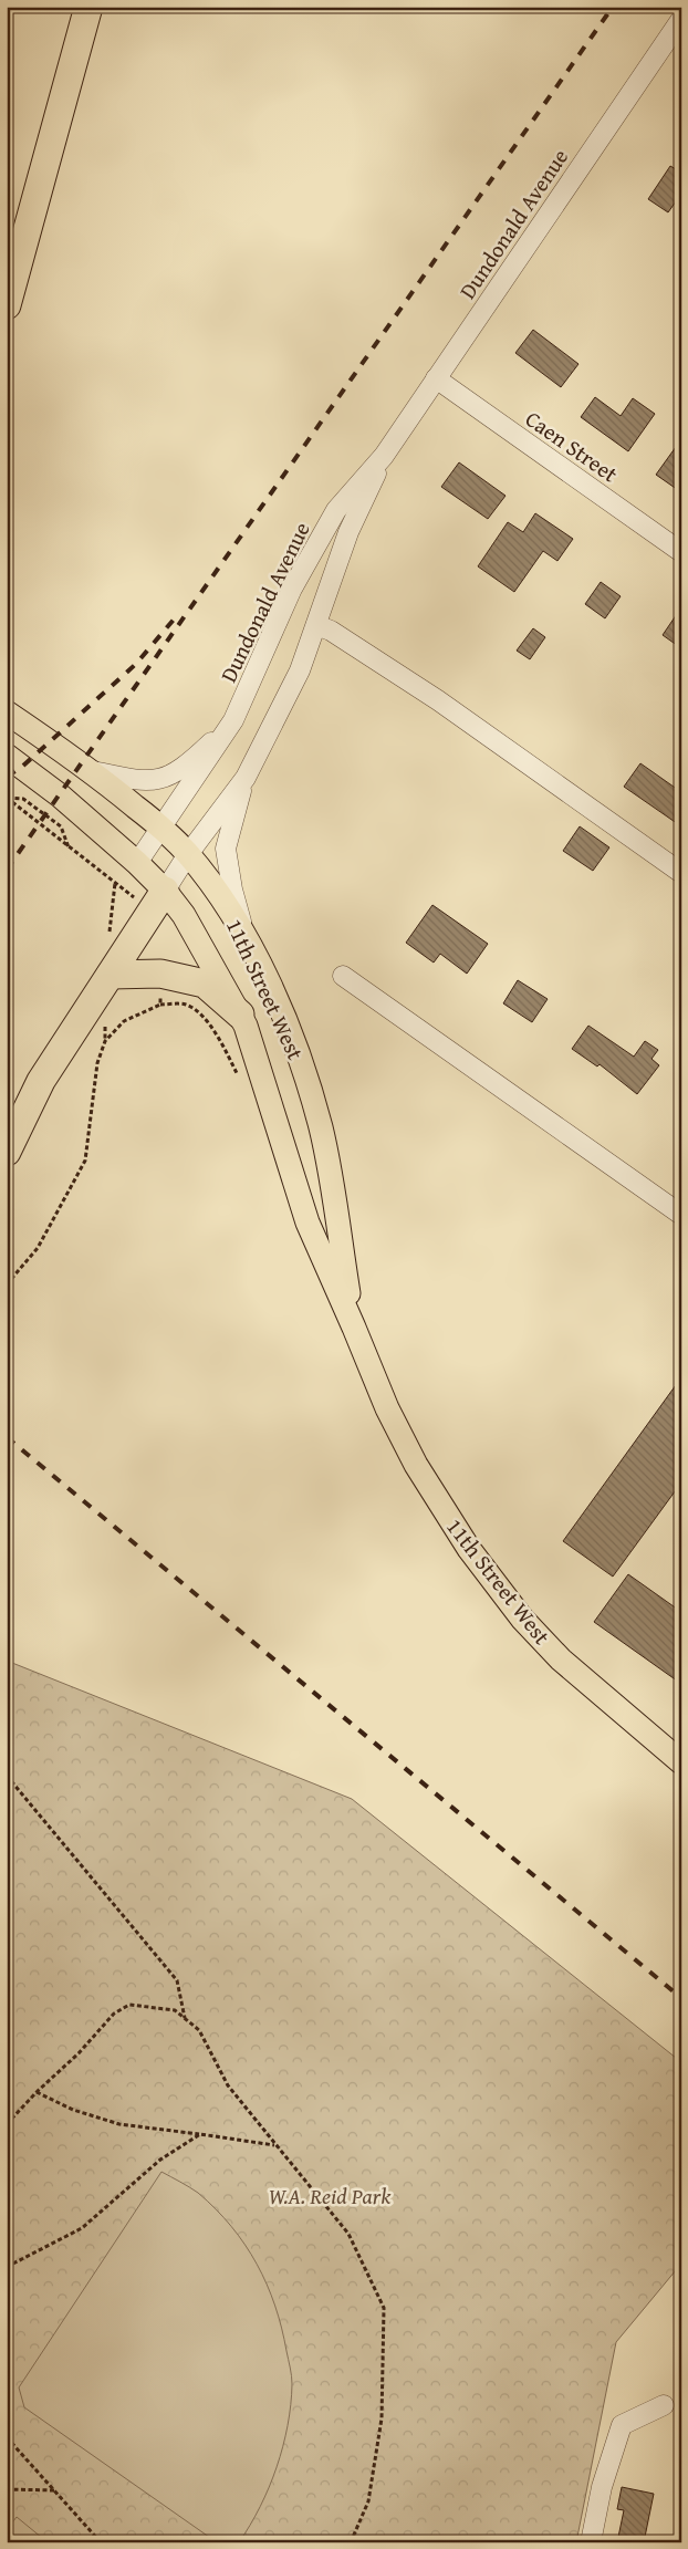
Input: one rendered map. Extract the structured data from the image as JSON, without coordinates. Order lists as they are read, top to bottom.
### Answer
{
  "streets": {
    "main road": ["11th Street West"],
    "street": ["Dundonald Avenue", "Caen Street"]
  },
  "crossings": [
    ["Dundonald Avenue", "Caen Street"],
    ["Dundonald Avenue", "11th Street West"]
  ],
  "parks": ["W.A. Reid Park"]
}
